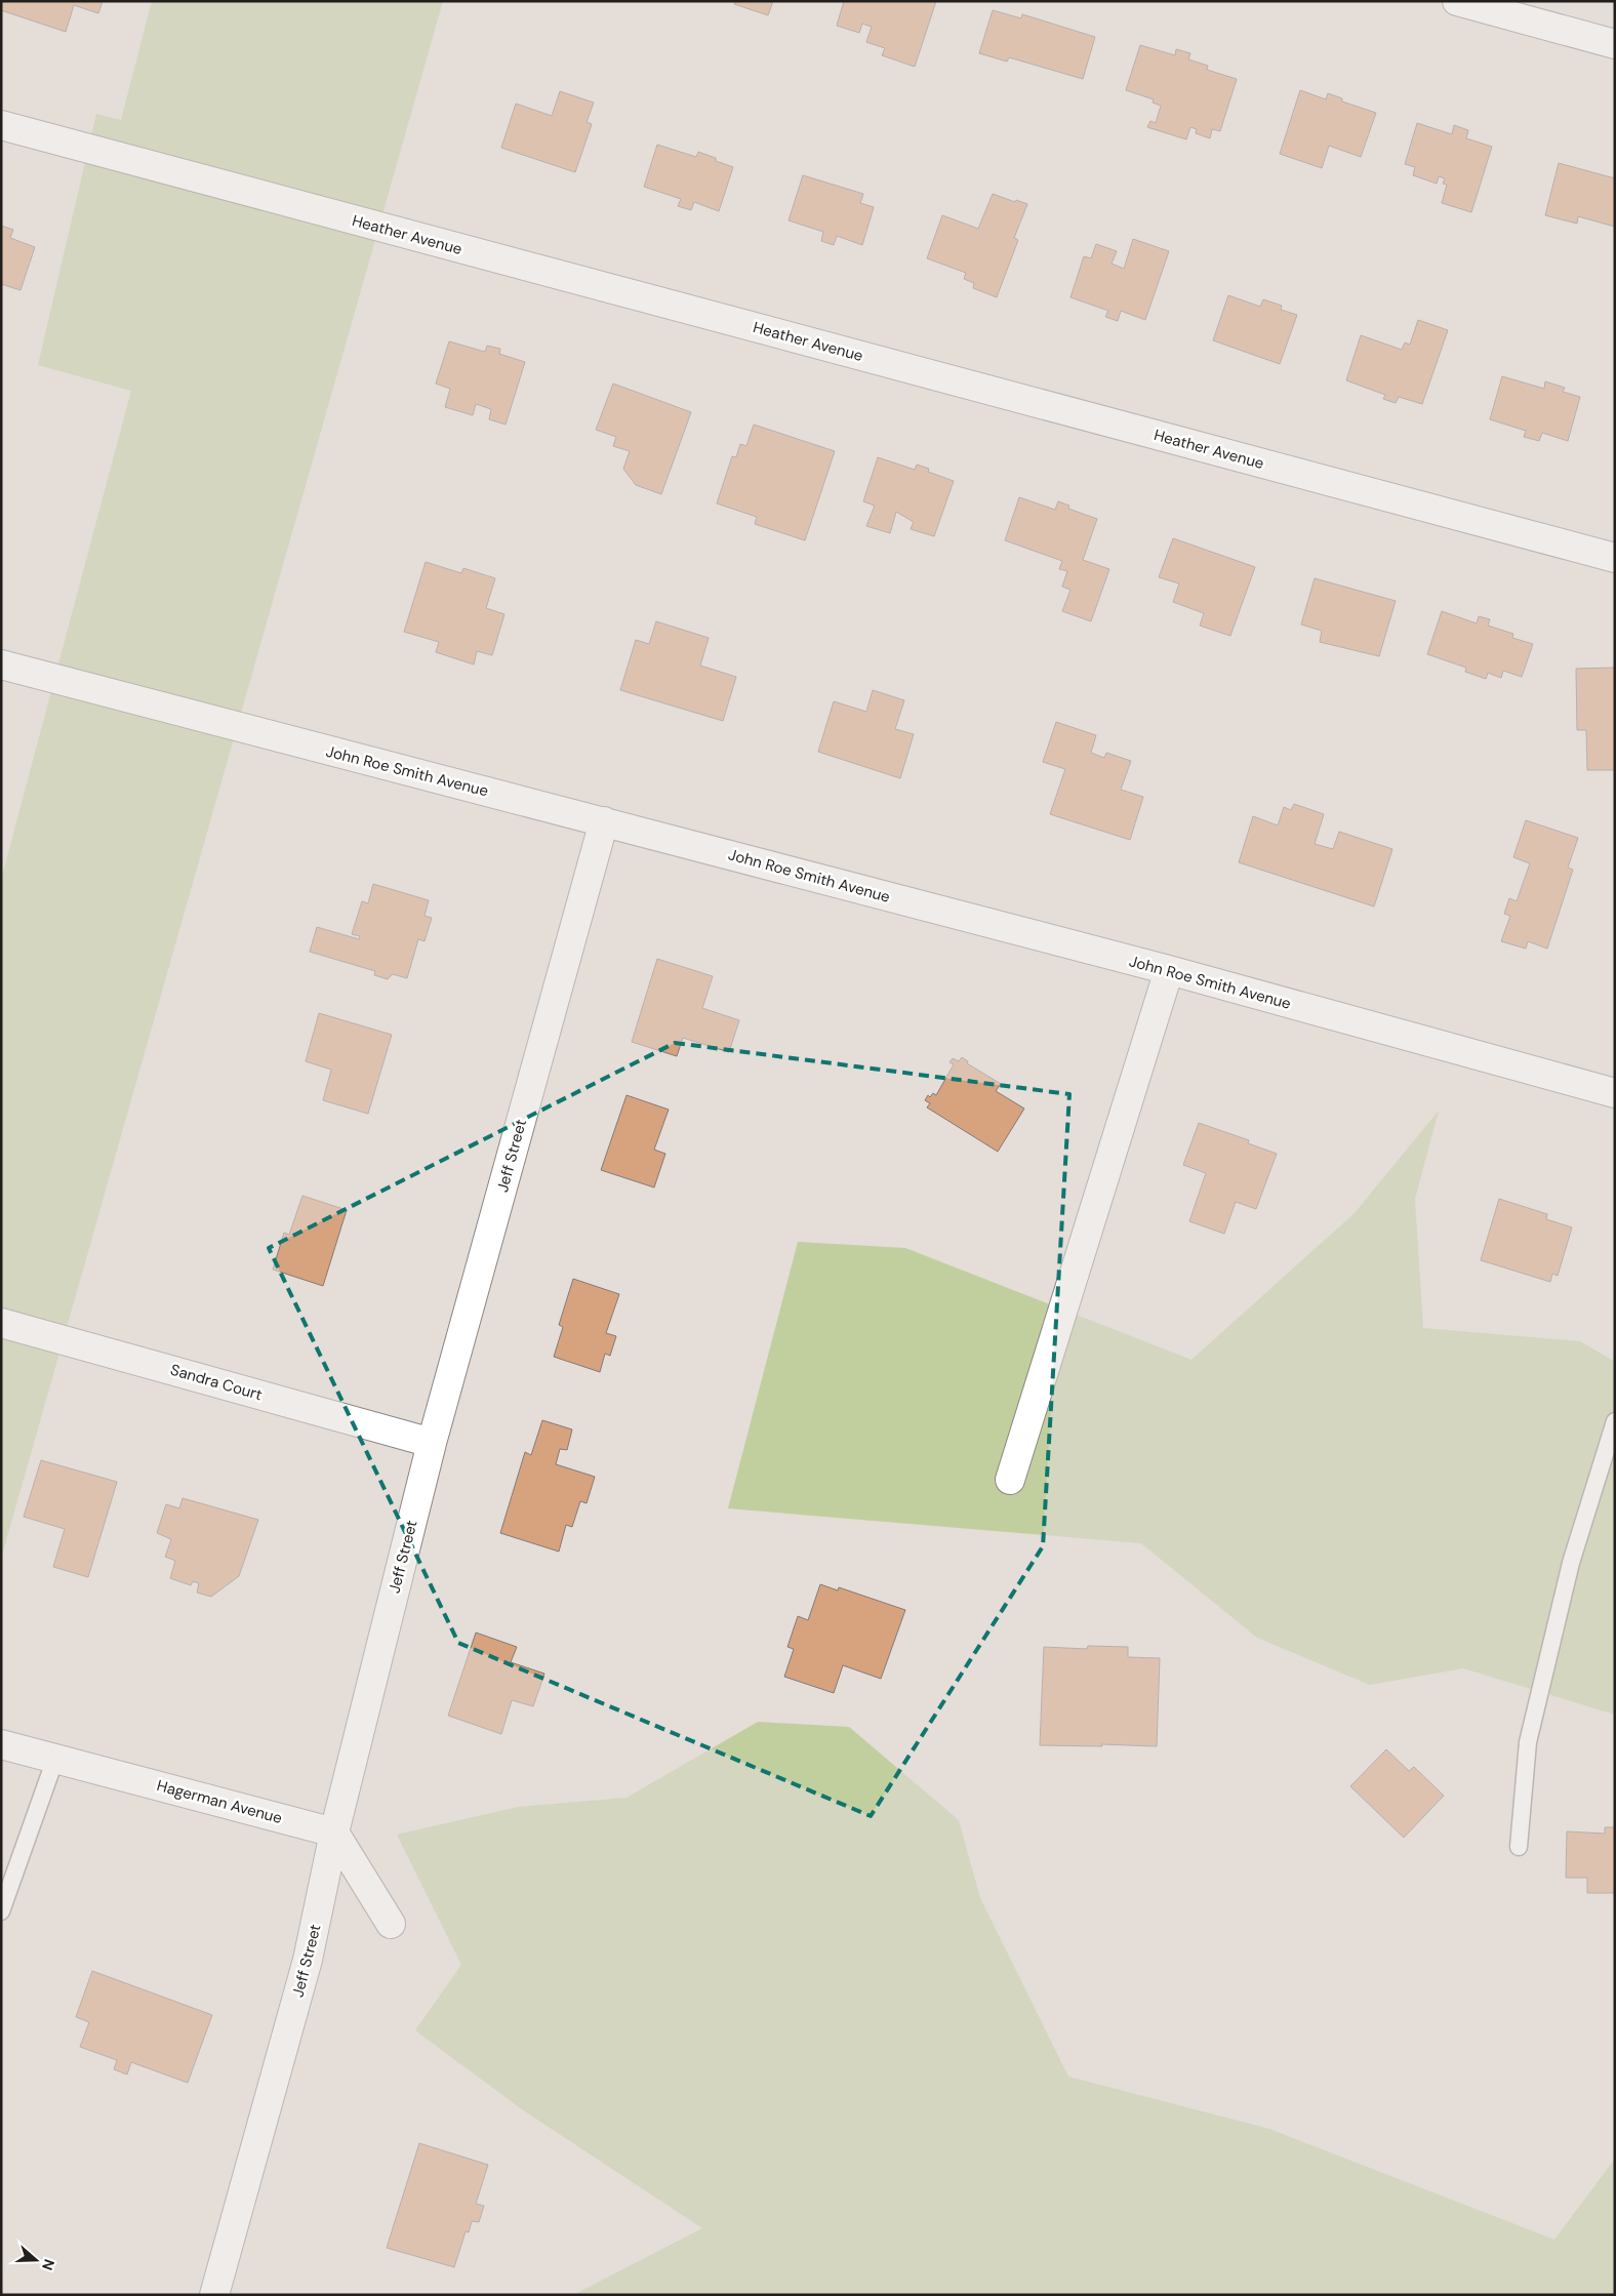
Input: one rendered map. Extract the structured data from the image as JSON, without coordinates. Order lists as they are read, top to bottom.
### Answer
{
  "streets": {
    "street": [
      "Heather Avenue",
      "John Roe Smith Avenue",
      "Jeff Street",
      "Sandra Court",
      "Hagerman Avenue"
    ]
  },
  "crossings": [
    ["John Roe Smith Avenue", "Jeff Street"],
    ["Jeff Street", "Sandra Court"],
    ["Jeff Street", "Hagerman Avenue"]
  ],
  "north": "right"
}
